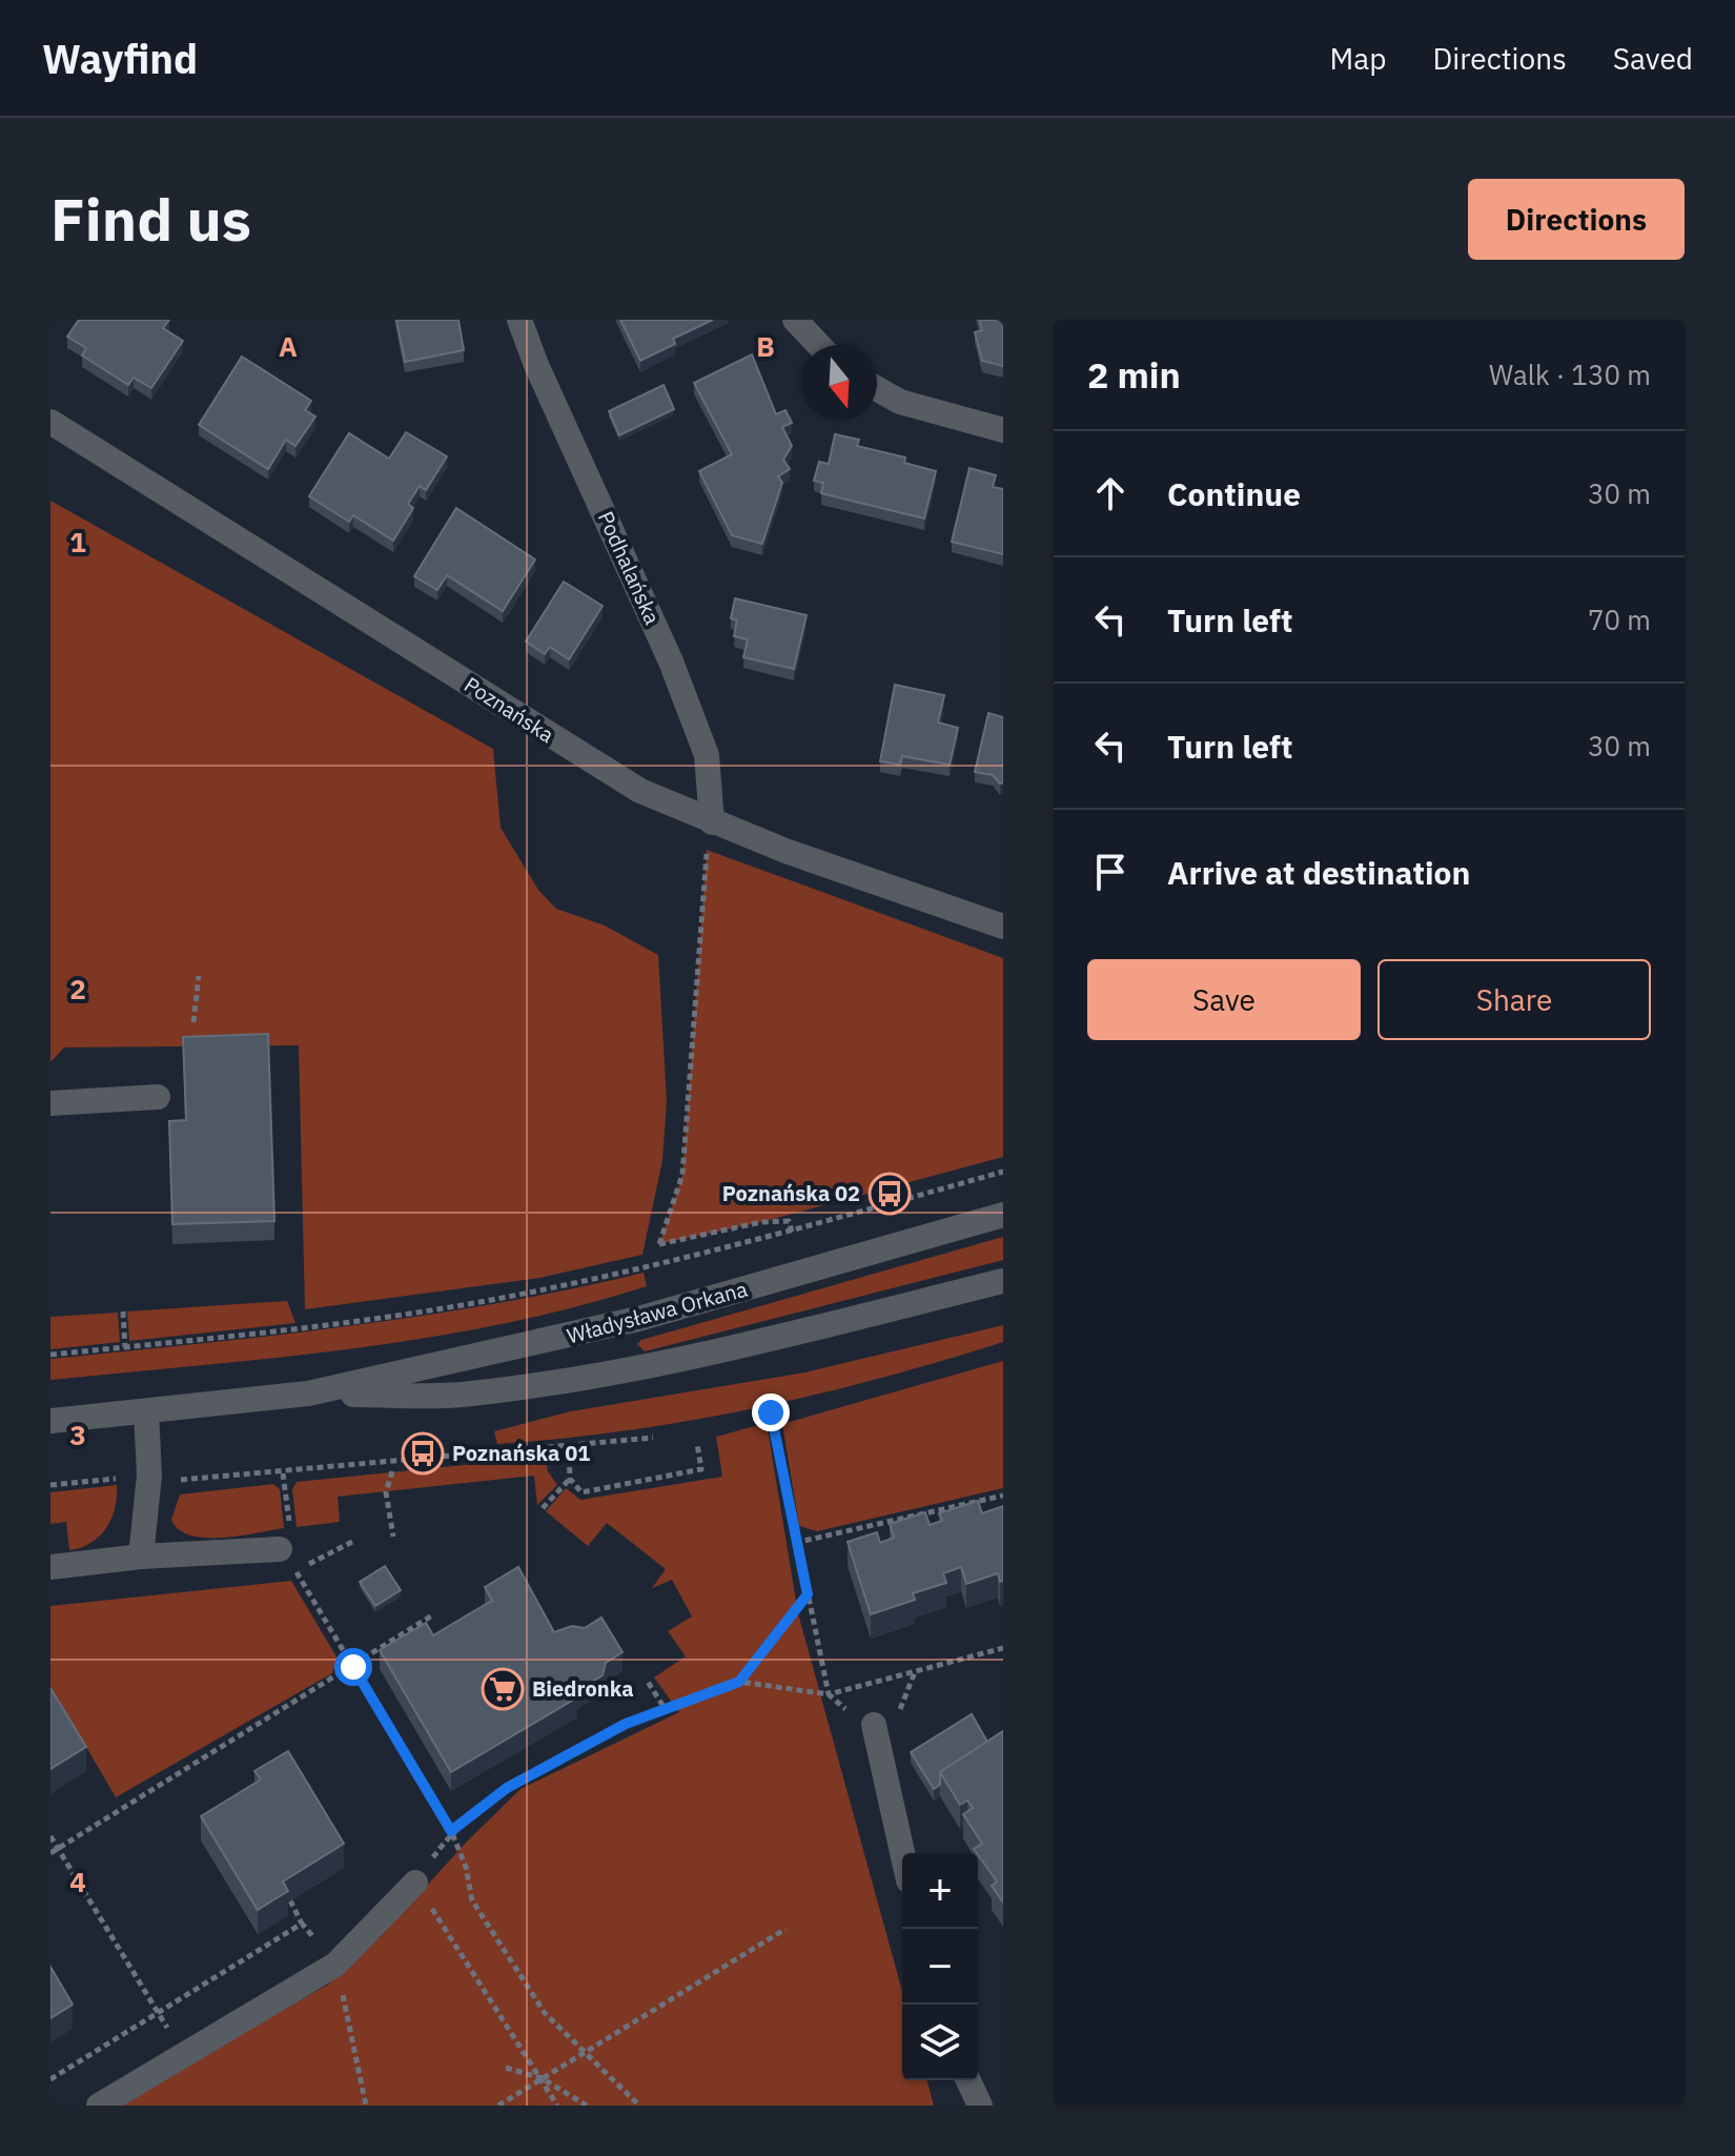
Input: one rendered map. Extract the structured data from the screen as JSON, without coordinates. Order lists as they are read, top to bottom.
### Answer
{
  "streets": {
    "street": ["Podhalańska", "Poznańska", "Władysława Orkana"]
  },
  "crossings": [
    ["Podhalańska", "Poznańska"]
  ],
  "places": {
    "bus stop": ["Poznańska 02", "Poznańska 01"],
    "supermarket": ["Biedronka"]
  },
  "north": "bottom",
  "page": {
    "header": "Wayfind",
    "nav": ["Map", "Directions", "Saved"],
    "buttons": [
      "Directions",
      ["Save", "Share"]
    ],
    "title": "Find us",
    "heading": ["2 min", "Walk · 130 m"],
    "list": [
      ["Continue", "30 m"],
      ["Turn left", "70 m"],
      ["Turn left", "30 m"],
      "Arrive at destination"
    ],
    "map_buttons": ["+", "−"]
  },
  "grid": {
    "columns": ["A", "B"],
    "rows": [
      "1",
      "2",
      "3",
      "4"
    ]
  }
}
